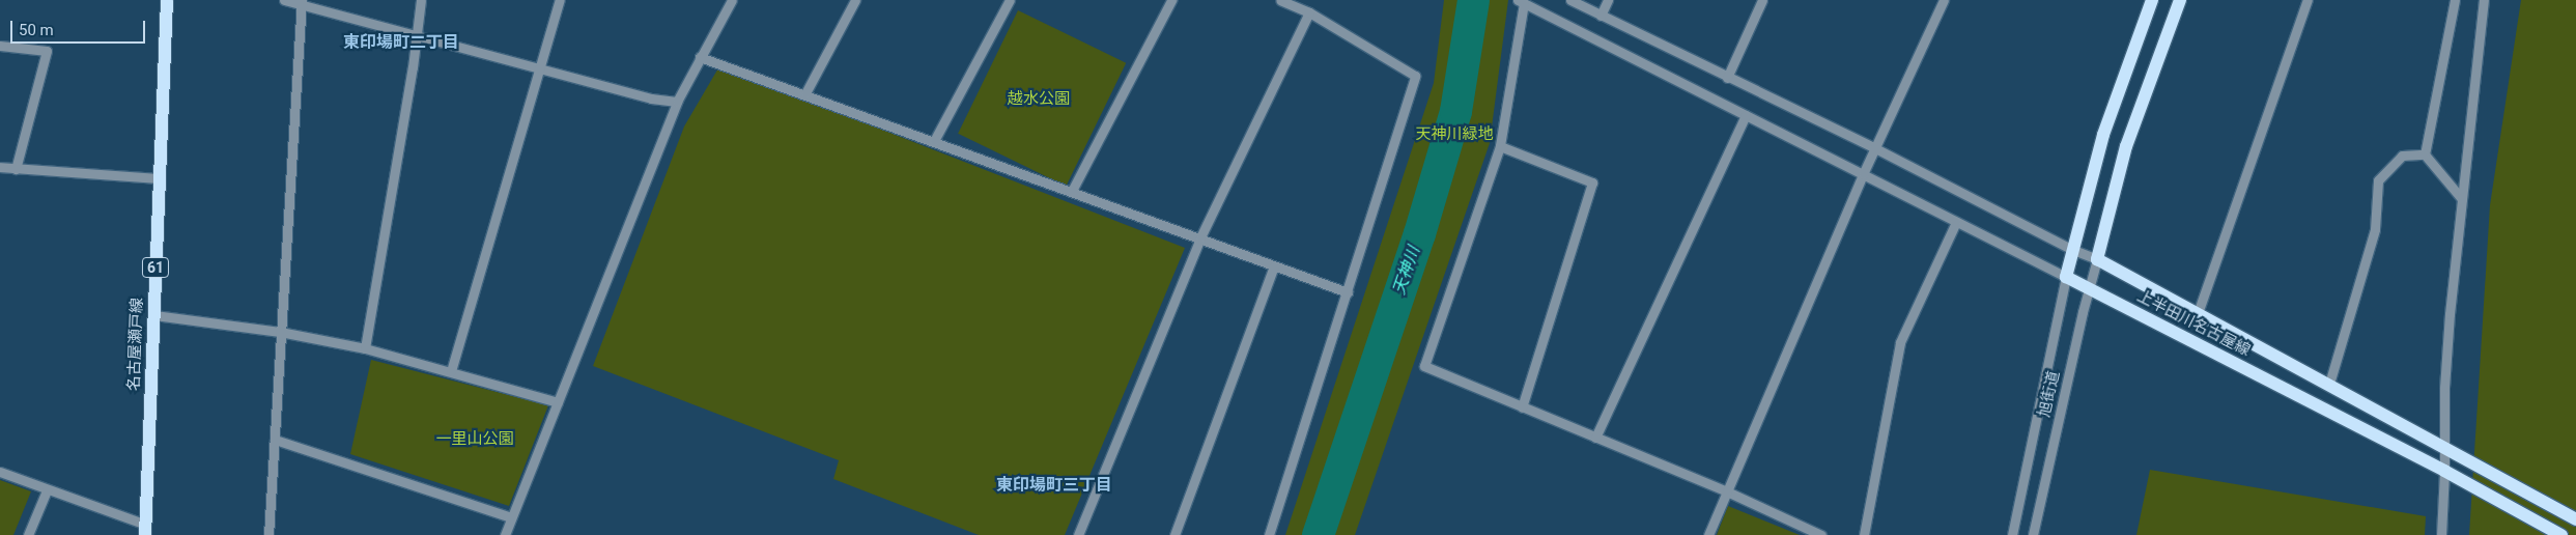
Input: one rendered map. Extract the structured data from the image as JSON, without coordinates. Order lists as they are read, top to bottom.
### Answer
{
  "streets": {
    "main road": ["61", "上半田川名古屋線", "名古屋瀬戸線"],
    "street": ["旭街道"]
  },
  "crossings": [
    ["上半田川名古屋線", "旭街道"]
  ],
  "districts": ["東印場町二丁目", "東印場町三丁目"],
  "water": ["天神川"],
  "parks": ["越水公園", "天神川緑地", "一里山公園"],
  "scale_bar": "50 m"
}
